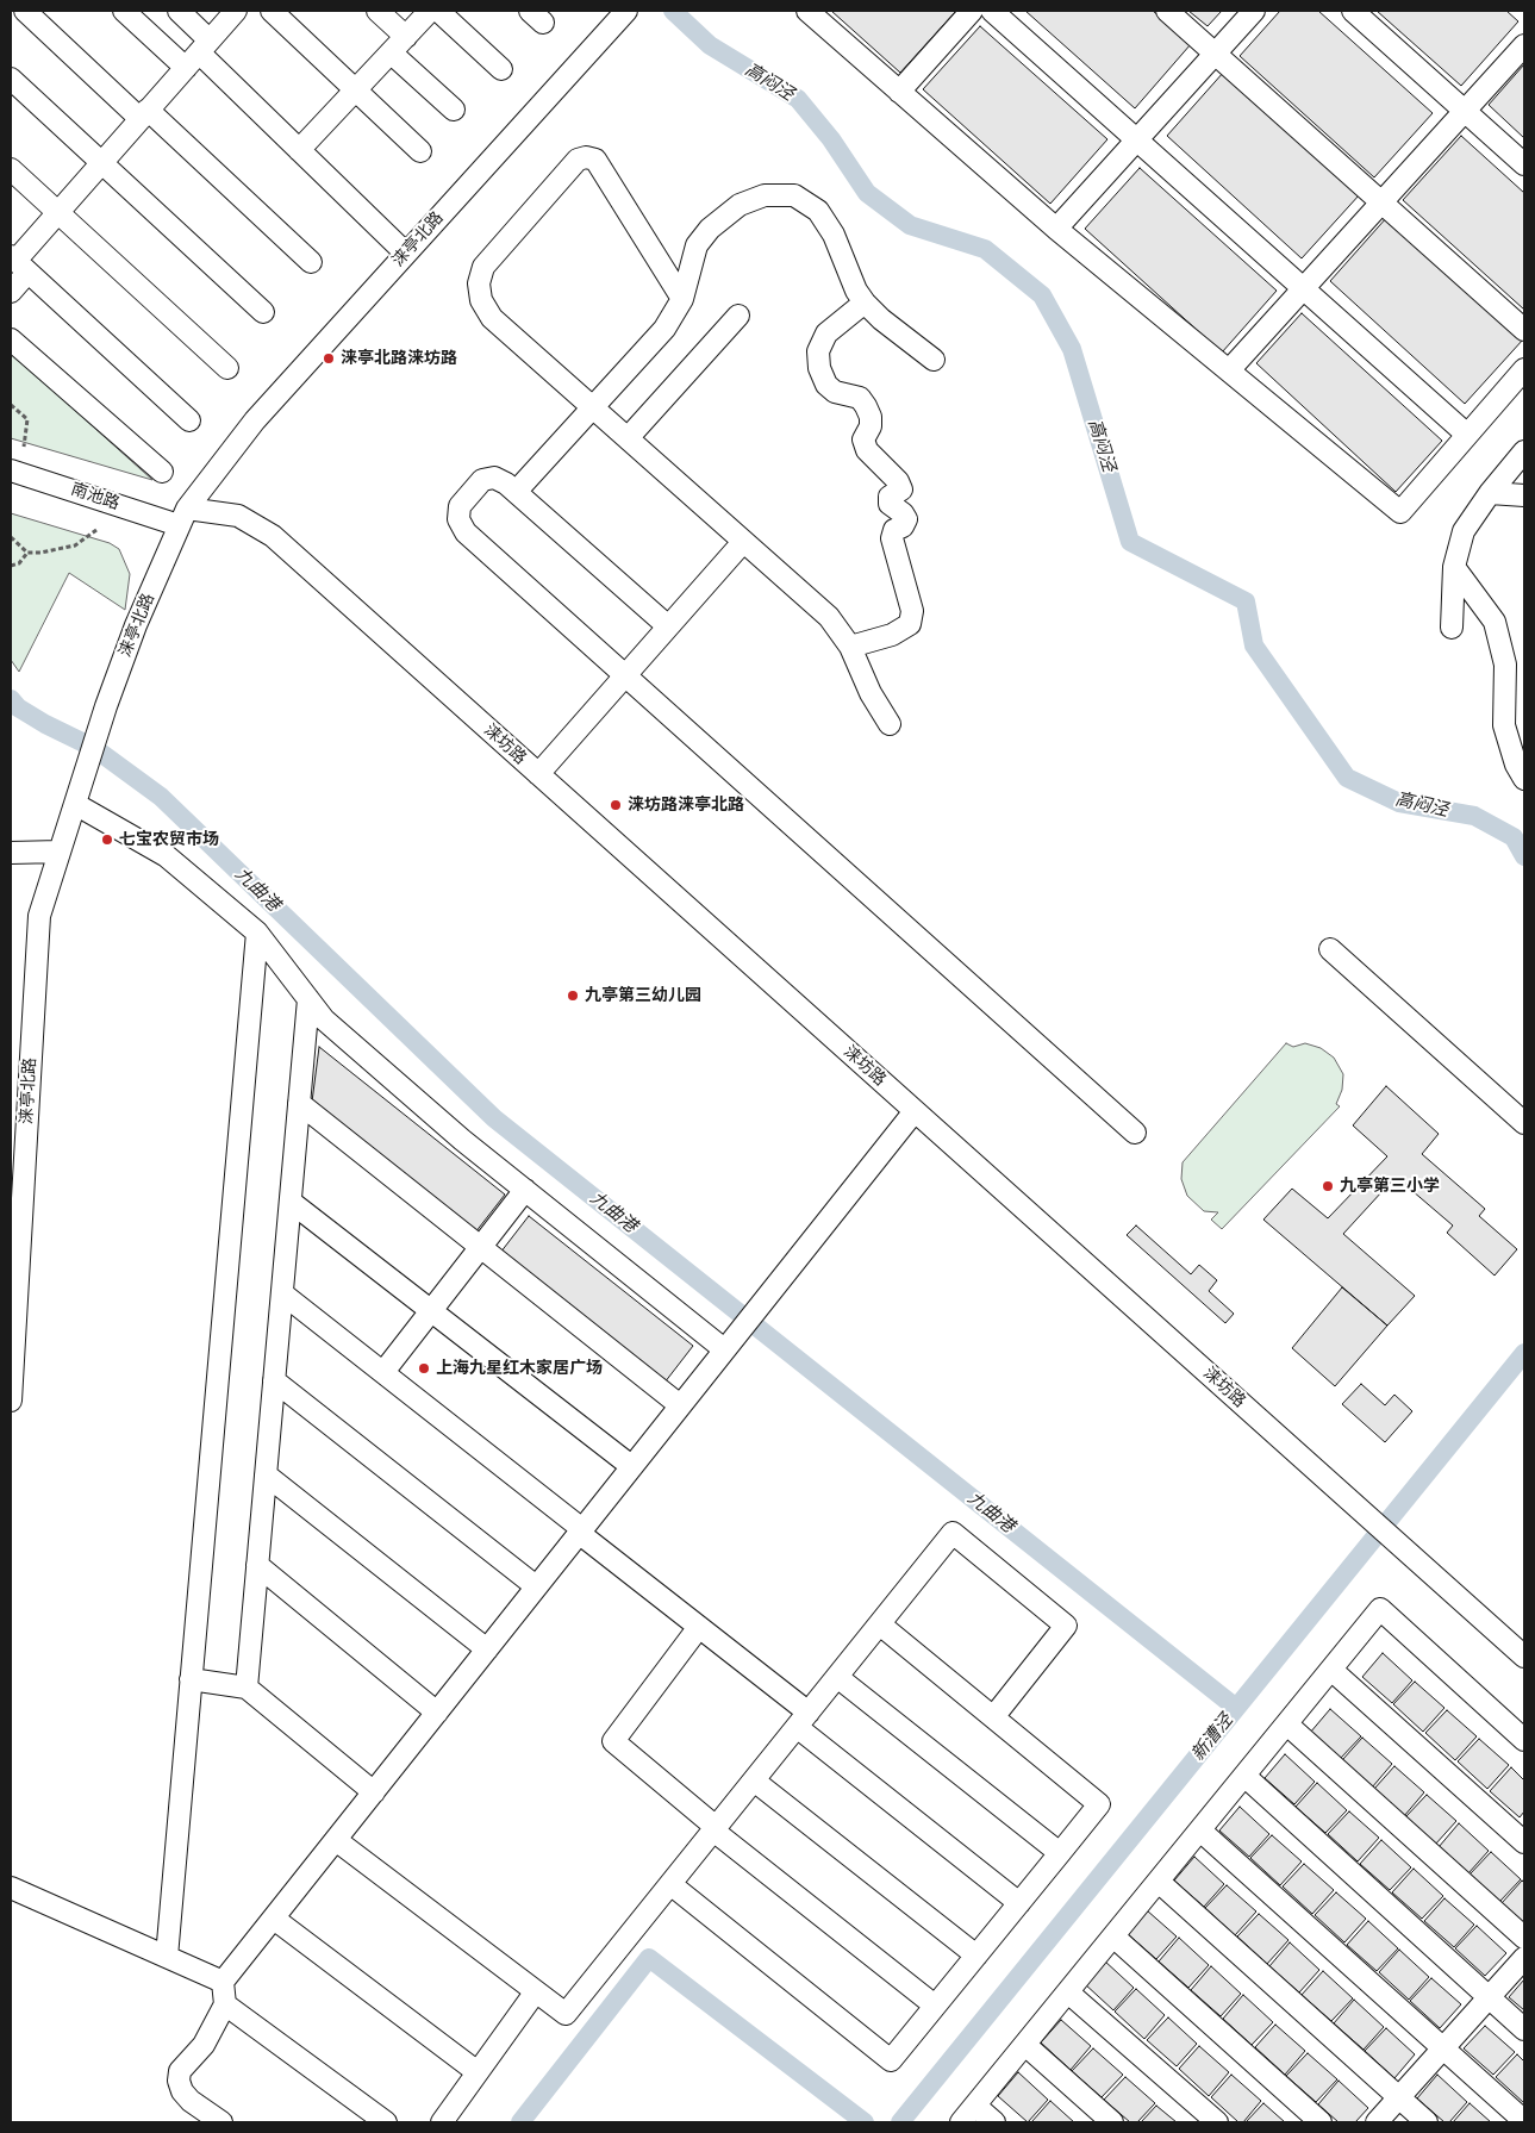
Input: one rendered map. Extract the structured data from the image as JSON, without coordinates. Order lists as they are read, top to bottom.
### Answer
{
  "streets": {
    "street": ["涞亭北路", "南池路", "涞坊路"]
  },
  "crossings": [
    ["涞亭北路", "南池路"],
    ["涞亭北路", "涞坊路"],
    ["南池路", "涞坊路"]
  ],
  "water": ["高闷泾", "九曲港", "新漕泾"],
  "places": [
    "涞亭北路涞坊路",
    "涞坊路涞亭北路",
    "七宝农贸市场",
    "九亭第三幼儿园",
    "九亭第三小学",
    "上海九星红木家居广场"
  ]
}
